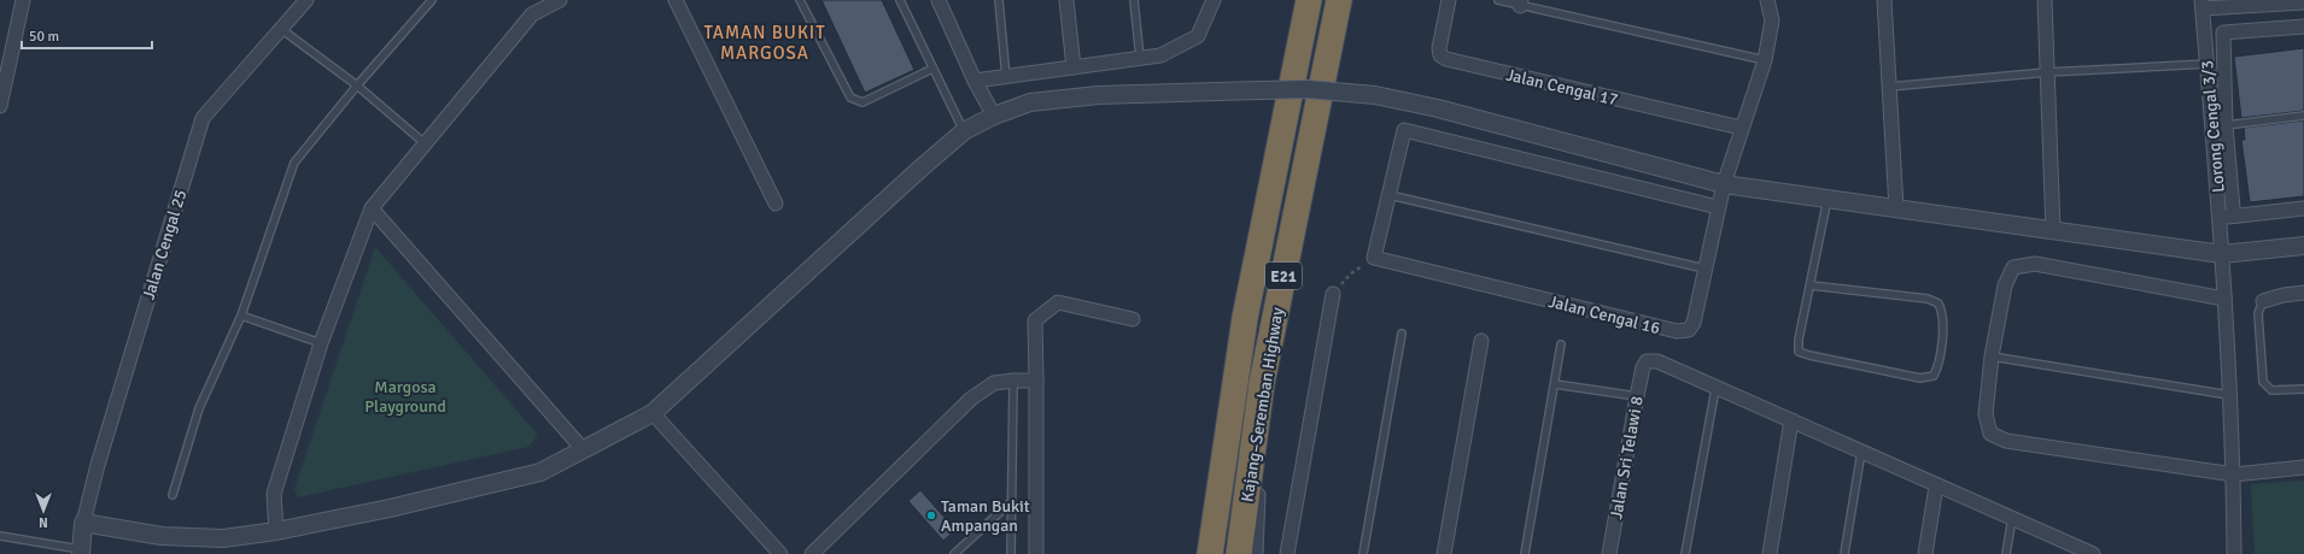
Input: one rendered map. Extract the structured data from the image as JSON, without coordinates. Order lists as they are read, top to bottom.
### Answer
{
  "streets": {
    "highway": ["E21", "Kajang–Seremban Highway"],
    "street": [
      "Jalan Cengal 17",
      "Lorong Cengal 3/3",
      "Jalan Cengal 25",
      "Jalan Cengal 16",
      "Jalan Sri Telawi 8"
    ]
  },
  "crossings": [
    ["Jalan Cengal 17", "Jalan Cengal 16"]
  ],
  "districts": ["TAMAN BUKIT MARGOSA"],
  "parks": ["Margosa Playground"],
  "places": ["Taman Bukit Ampangan"],
  "scale_bar": "50 m",
  "north": "bottom"
}
